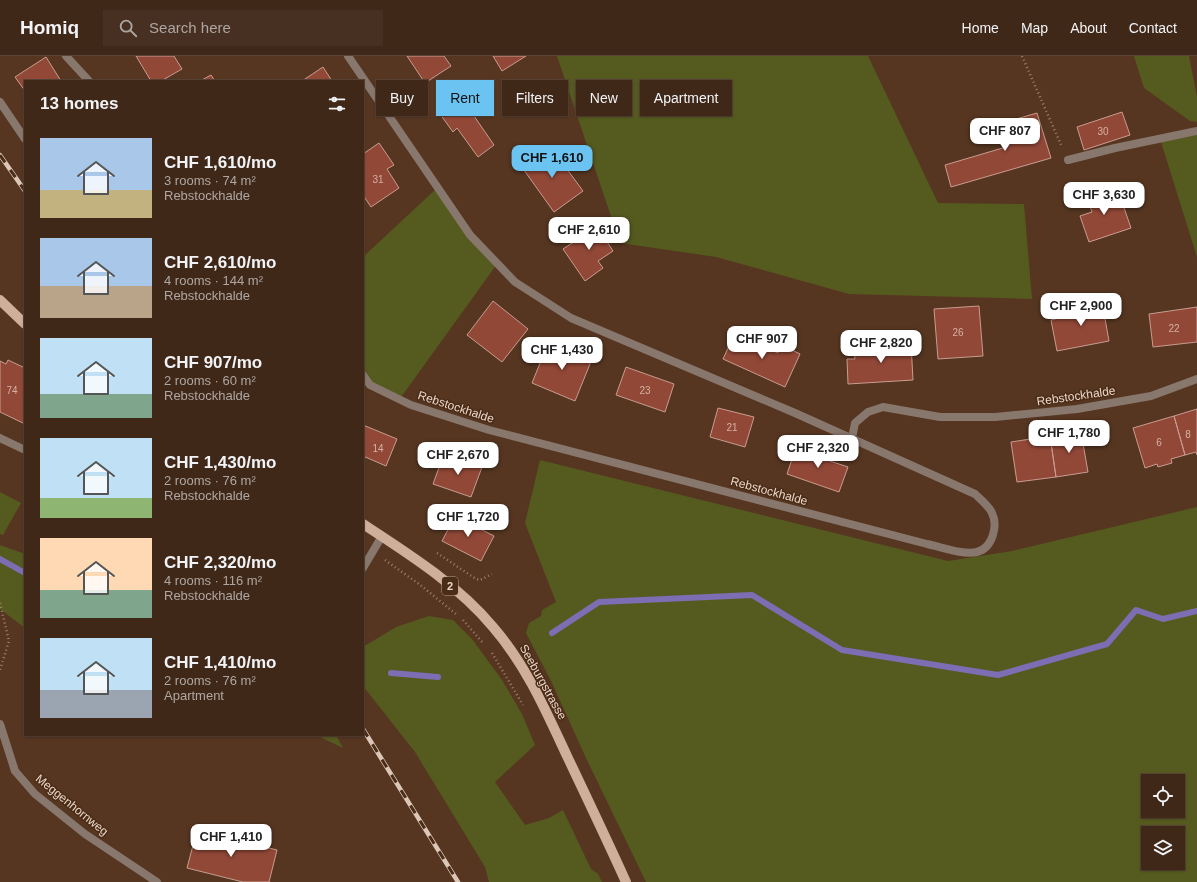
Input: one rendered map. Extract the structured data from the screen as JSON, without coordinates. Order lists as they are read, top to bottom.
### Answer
{
  "streets": {
    "main road": ["2", "Seeburgstrasse"],
    "street": ["Rebstockhalde", "Meggenhornweg"]
  },
  "house_numbers": [
    "30",
    "31",
    "22",
    "26",
    "74",
    "23",
    "21",
    "8",
    "6",
    "14"
  ],
  "page": {
    "header": "Homiq",
    "search": "Search here",
    "nav": [
      "Home",
      "Map",
      "About",
      "Contact"
    ],
    "chip": [
      "Buy",
      "Rent",
      "Filters",
      "New",
      "Apartment"
    ],
    "heading": "13 homes",
    "price": [
      "CHF 807",
      "CHF 1,610",
      "CHF 3,630",
      "CHF 2,610",
      "CHF 2,900",
      "CHF 907",
      "CHF 2,820",
      "CHF 1,430",
      "CHF 1,780",
      "CHF 2,320",
      "CHF 2,670",
      "CHF 1,720",
      "CHF 1,410"
    ],
    "list": [
      {
        "name": "CHF 1,610/mo",
        "note": "3 rooms · 74 m² · Rebstockhalde"
      },
      {
        "name": "CHF 2,610/mo",
        "note": "4 rooms · 144 m² · Rebstockhalde"
      },
      {
        "name": "CHF 907/mo",
        "note": "2 rooms · 60 m² · Rebstockhalde"
      },
      {
        "name": "CHF 1,430/mo",
        "note": "2 rooms · 76 m² · Rebstockhalde"
      },
      {
        "name": "CHF 2,320/mo",
        "note": "4 rooms · 116 m² · Rebstockhalde"
      },
      {
        "name": "CHF 1,410/mo",
        "note": "2 rooms · 76 m² · Apartment"
      }
    ]
  }
}
